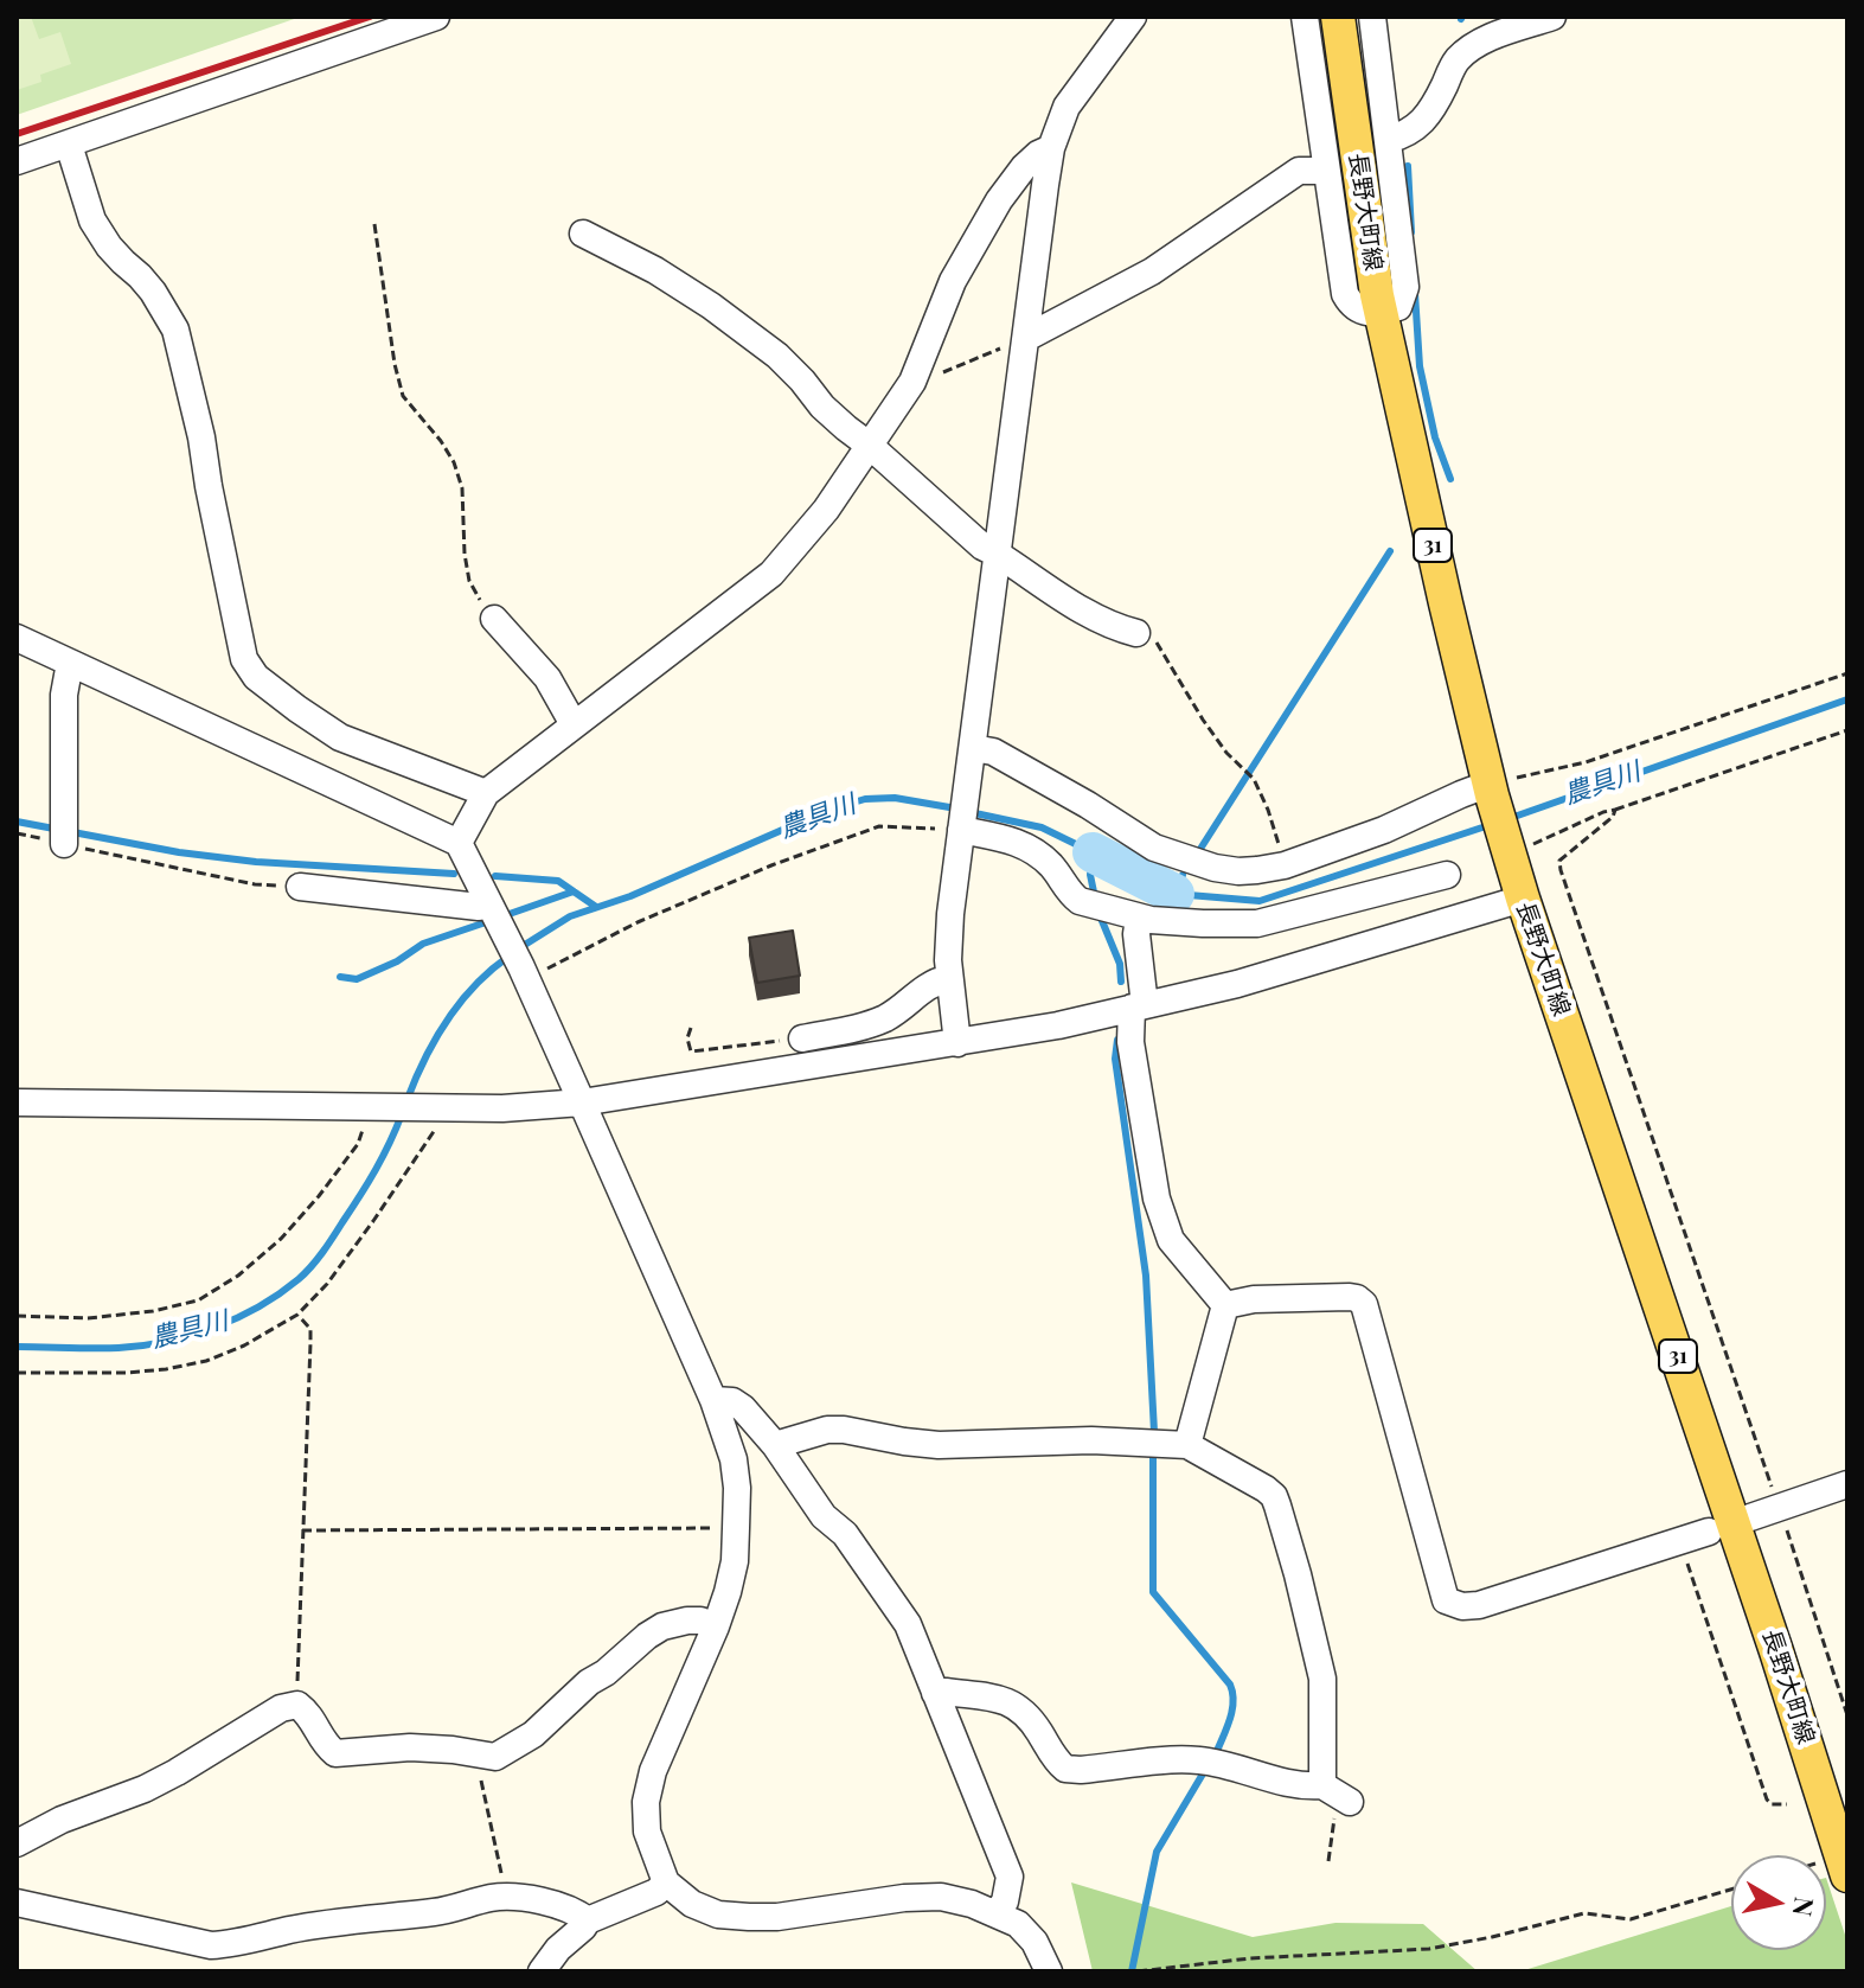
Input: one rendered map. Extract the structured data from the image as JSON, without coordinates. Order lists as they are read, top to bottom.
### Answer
{
  "streets": {
    "main road": ["長野大町線", "31"]
  },
  "water": ["農具川"],
  "north": "right"
}
